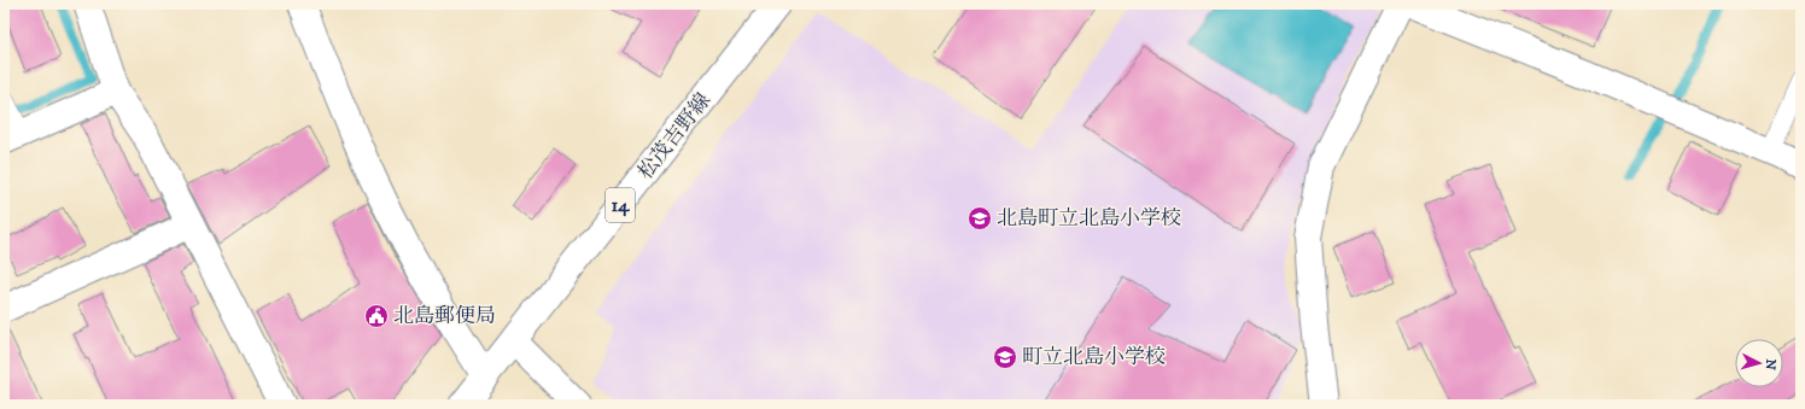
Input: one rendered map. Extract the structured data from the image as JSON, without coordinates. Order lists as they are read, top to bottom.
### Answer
{
  "streets": {
    "street": ["松茂吉野線", "14"]
  },
  "places": {
    "school or university": ["北島町立北島小学校", "町立北島小学校"],
    "public building": ["北島郵便局"]
  },
  "north": "right"
}
